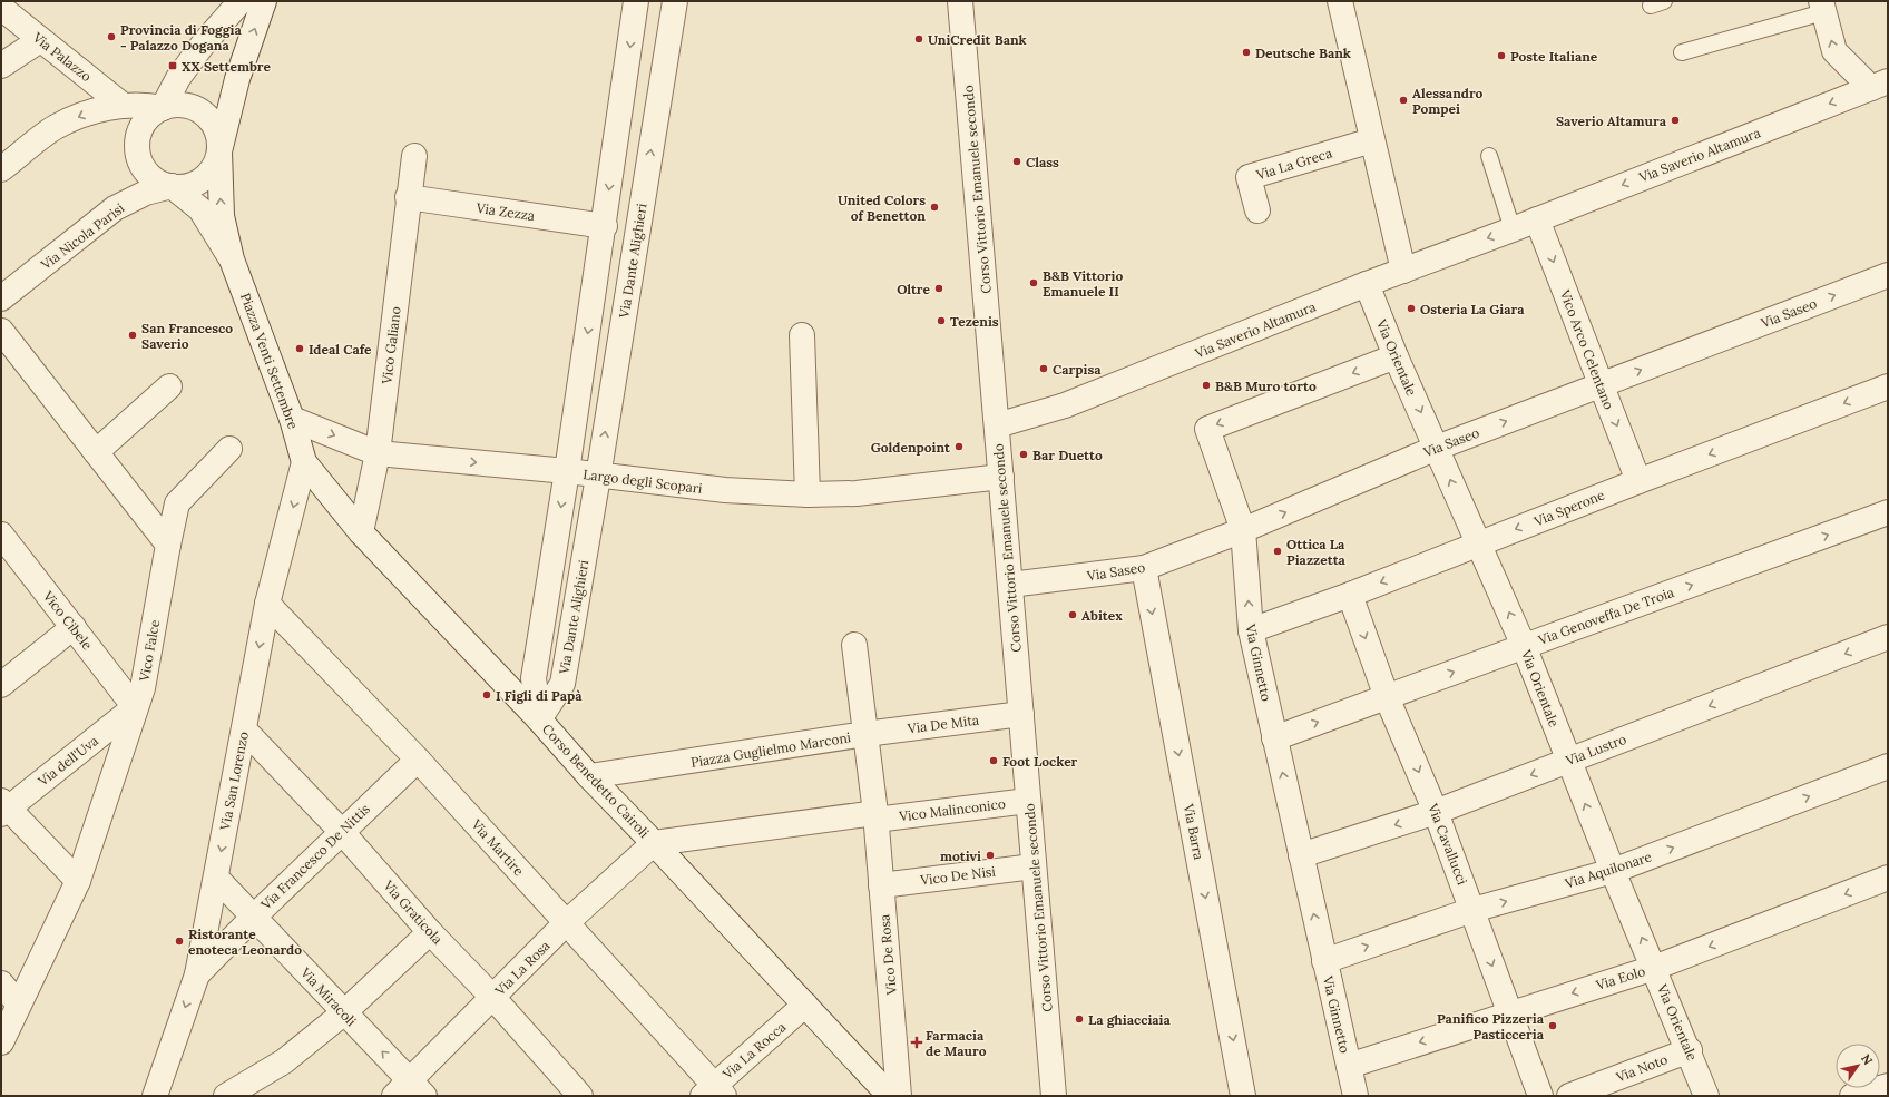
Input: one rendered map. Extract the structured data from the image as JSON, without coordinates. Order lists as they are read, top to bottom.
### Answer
{
  "streets": {
    "street": [
      "Via Palazzo",
      "Via Saverio Altamura",
      "Via La Greca",
      "Corso Vittorio Emanuele secondo",
      "Via Zezza",
      "Via Nicola Parisi",
      "Via Dante Alighieri",
      "Via Saseo",
      "Vico Galiano",
      "Vico Arco Celentano",
      "Via Orientale",
      "Piazza Venti Settembre",
      "Largo degli Scopari",
      "Via Sperone",
      "Via Genoveffa De Troia",
      "Vico Cibele",
      "Vico Falce",
      "Via Ginnetto",
      "Via De Mita",
      "Piazza Guglielmo Marconi",
      "Via Lustro",
      "Via dell'Uva",
      "Via San Lorenzo",
      "Corso Benedetto Cairoli",
      "Vico Malinconico",
      "Via Barra",
      "Via Cavallucci",
      "Via Martire",
      "Via Francesco De Nittis",
      "Via Aquilonare",
      "Vico De Nisi",
      "Via Graticola",
      "Vico De Rosa",
      "Via La Rosa",
      "Via Eolo",
      "Via Miracoli",
      "Via La Rocca",
      "Via Noto"
    ]
  },
  "crossings": [
    ["Via Palazzo", "Piazza Venti Settembre"],
    ["Via Saverio Altamura", "Corso Vittorio Emanuele secondo"],
    ["Via Saverio Altamura", "Vico Arco Celentano"],
    ["Via Saverio Altamura", "Via Orientale"],
    ["Corso Vittorio Emanuele secondo", "Via Saseo"],
    ["Corso Vittorio Emanuele secondo", "Largo degli Scopari"],
    ["Corso Vittorio Emanuele secondo", "Via De Mita"],
    ["Corso Vittorio Emanuele secondo", "Vico Malinconico"],
    ["Corso Vittorio Emanuele secondo", "Vico De Nisi"],
    ["Via Zezza", "Vico Galiano"],
    ["Via Nicola Parisi", "Piazza Venti Settembre"],
    ["Via Dante Alighieri", "Largo degli Scopari"],
    ["Via Dante Alighieri", "Corso Benedetto Cairoli"],
    ["Via Saseo", "Vico Arco Celentano"],
    ["Via Saseo", "Via Orientale"],
    ["Via Saseo", "Via Ginnetto"],
    ["Via Saseo", "Via Barra"],
    ["Vico Galiano", "Largo degli Scopari"],
    ["Vico Galiano", "Corso Benedetto Cairoli"],
    ["Vico Arco Celentano", "Via Sperone"],
    ["Via Orientale", "Via Sperone"],
    ["Via Orientale", "Via Genoveffa De Troia"],
    ["Via Orientale", "Via Ginnetto"],
    ["Via Orientale", "Via Lustro"],
    ["Via Orientale", "Via Aquilonare"],
    ["Via Orientale", "Via Eolo"],
    ["Via Orientale", "Via Noto"],
    ["Piazza Venti Settembre", "Largo degli Scopari"],
    ["Piazza Venti Settembre", "Via San Lorenzo"],
    ["Piazza Venti Settembre", "Corso Benedetto Cairoli"],
    ["Via Sperone", "Via Ginnetto"],
    ["Via Sperone", "Via Cavallucci"],
    ["Via Genoveffa De Troia", "Via Ginnetto"],
    ["Via Genoveffa De Troia", "Via Cavallucci"],
    ["Vico Cibele", "Vico Falce"],
    ["Vico Cibele", "Via dell'Uva"],
    ["Vico Falce", "Via dell'Uva"],
    ["Via Ginnetto", "Via Lustro"],
    ["Via Ginnetto", "Via Aquilonare"],
    ["Via Ginnetto", "Via Eolo"],
    ["Via De Mita", "Piazza Guglielmo Marconi"],
    ["Piazza Guglielmo Marconi", "Corso Benedetto Cairoli"],
    ["Piazza Guglielmo Marconi", "Vico Malinconico"],
    ["Piazza Guglielmo Marconi", "Vico De Rosa"],
    ["Via Lustro", "Via Cavallucci"],
    ["Via San Lorenzo", "Corso Benedetto Cairoli"],
    ["Via San Lorenzo", "Via Martire"],
    ["Via San Lorenzo", "Via Francesco De Nittis"],
    ["Via San Lorenzo", "Via Graticola"],
    ["Via San Lorenzo", "Via Miracoli"],
    ["Corso Benedetto Cairoli", "Via La Rosa"],
    ["Corso Benedetto Cairoli", "Via La Rocca"],
    ["Vico Malinconico", "Vico De Rosa"],
    ["Via Cavallucci", "Via Aquilonare"],
    ["Via Cavallucci", "Via Eolo"],
    ["Via Martire", "Via Francesco De Nittis"],
    ["Via Martire", "Via La Rosa"],
    ["Via Martire", "Via La Rocca"],
    ["Via Francesco De Nittis", "Via Graticola"],
    ["Via Francesco De Nittis", "Via Miracoli"],
    ["Vico De Nisi", "Vico De Rosa"],
    ["Via Graticola", "Via La Rosa"],
    ["Via La Rosa", "Via Miracoli"]
  ],
  "one_way": [
    "Via Saverio Altamura",
    "Via Saseo",
    "Vico Arco Celentano",
    "Largo degli Scopari",
    "Via Sperone",
    "Via Genoveffa De Troia",
    "Via Lustro",
    "Via San Lorenzo",
    "Via Barra",
    "Via Cavallucci",
    "Via Aquilonare",
    "Via Eolo",
    "Via Miracoli"
  ],
  "places": {
    "other": [
      "Provincia di Foggia - Palazzo Dogana",
      "UniCredit Bank",
      "Deutsche Bank",
      "Poste Italiane",
      "Alessandro Pompei",
      "Saverio Altamura",
      "Class",
      "United Colors of Benetton",
      "B&B Vittorio Emanuele II",
      "Oltre",
      "Osteria La Giara",
      "Tezenis",
      "San Francesco Saverio",
      "Ideal Cafe",
      "Carpisa",
      "B&B Muro torto",
      "Goldenpoint",
      "Bar Duetto",
      "Ottica La Piazzetta",
      "Abitex",
      "I Figli di Papà",
      "Foot Locker",
      "motivi",
      "Ristorante enoteca Leonardo",
      "La ghiacciaia",
      "Panifico Pizzeria Pasticceria"
    ],
    "transit": ["XX Settembre"],
    "health": ["Farmacia de Mauro"]
  },
  "north": "top right"
}
